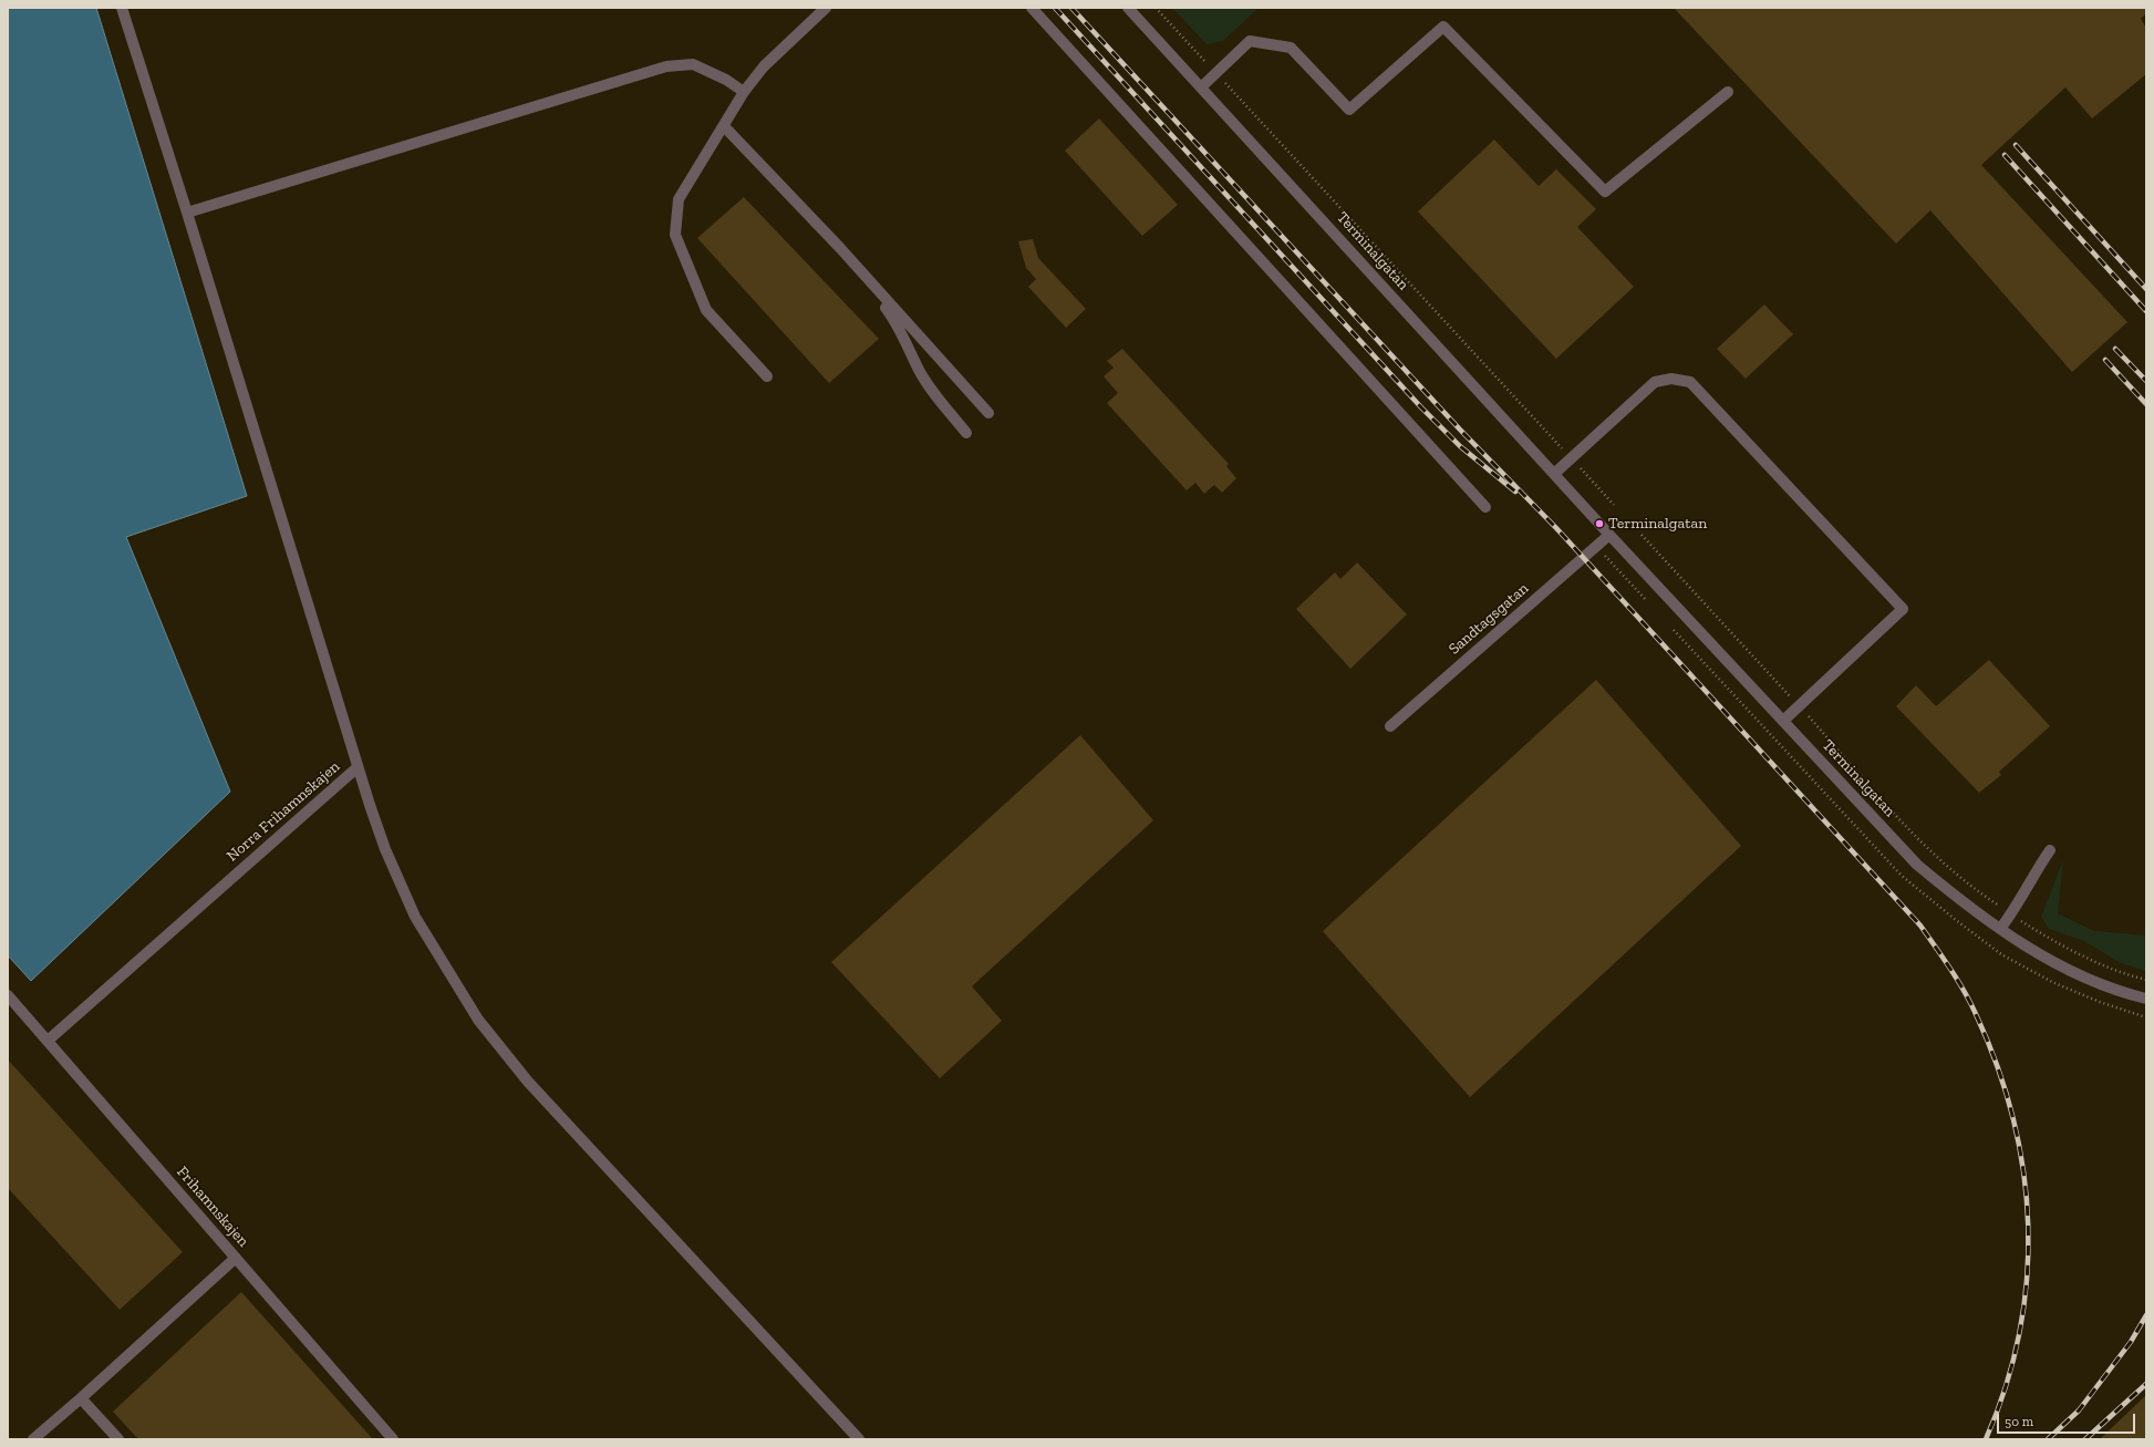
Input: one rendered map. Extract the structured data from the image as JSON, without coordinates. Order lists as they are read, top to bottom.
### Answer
{
  "streets": {
    "street": [
      "Terminalgatan",
      "Sandtagsgatan",
      "Norra Frihamnskajen",
      "Frihamnskajen"
    ]
  },
  "crossings": [
    ["Terminalgatan", "Sandtagsgatan"],
    ["Norra Frihamnskajen", "Frihamnskajen"]
  ],
  "places": ["Terminalgatan"],
  "scale_bar": "50 m"
}
